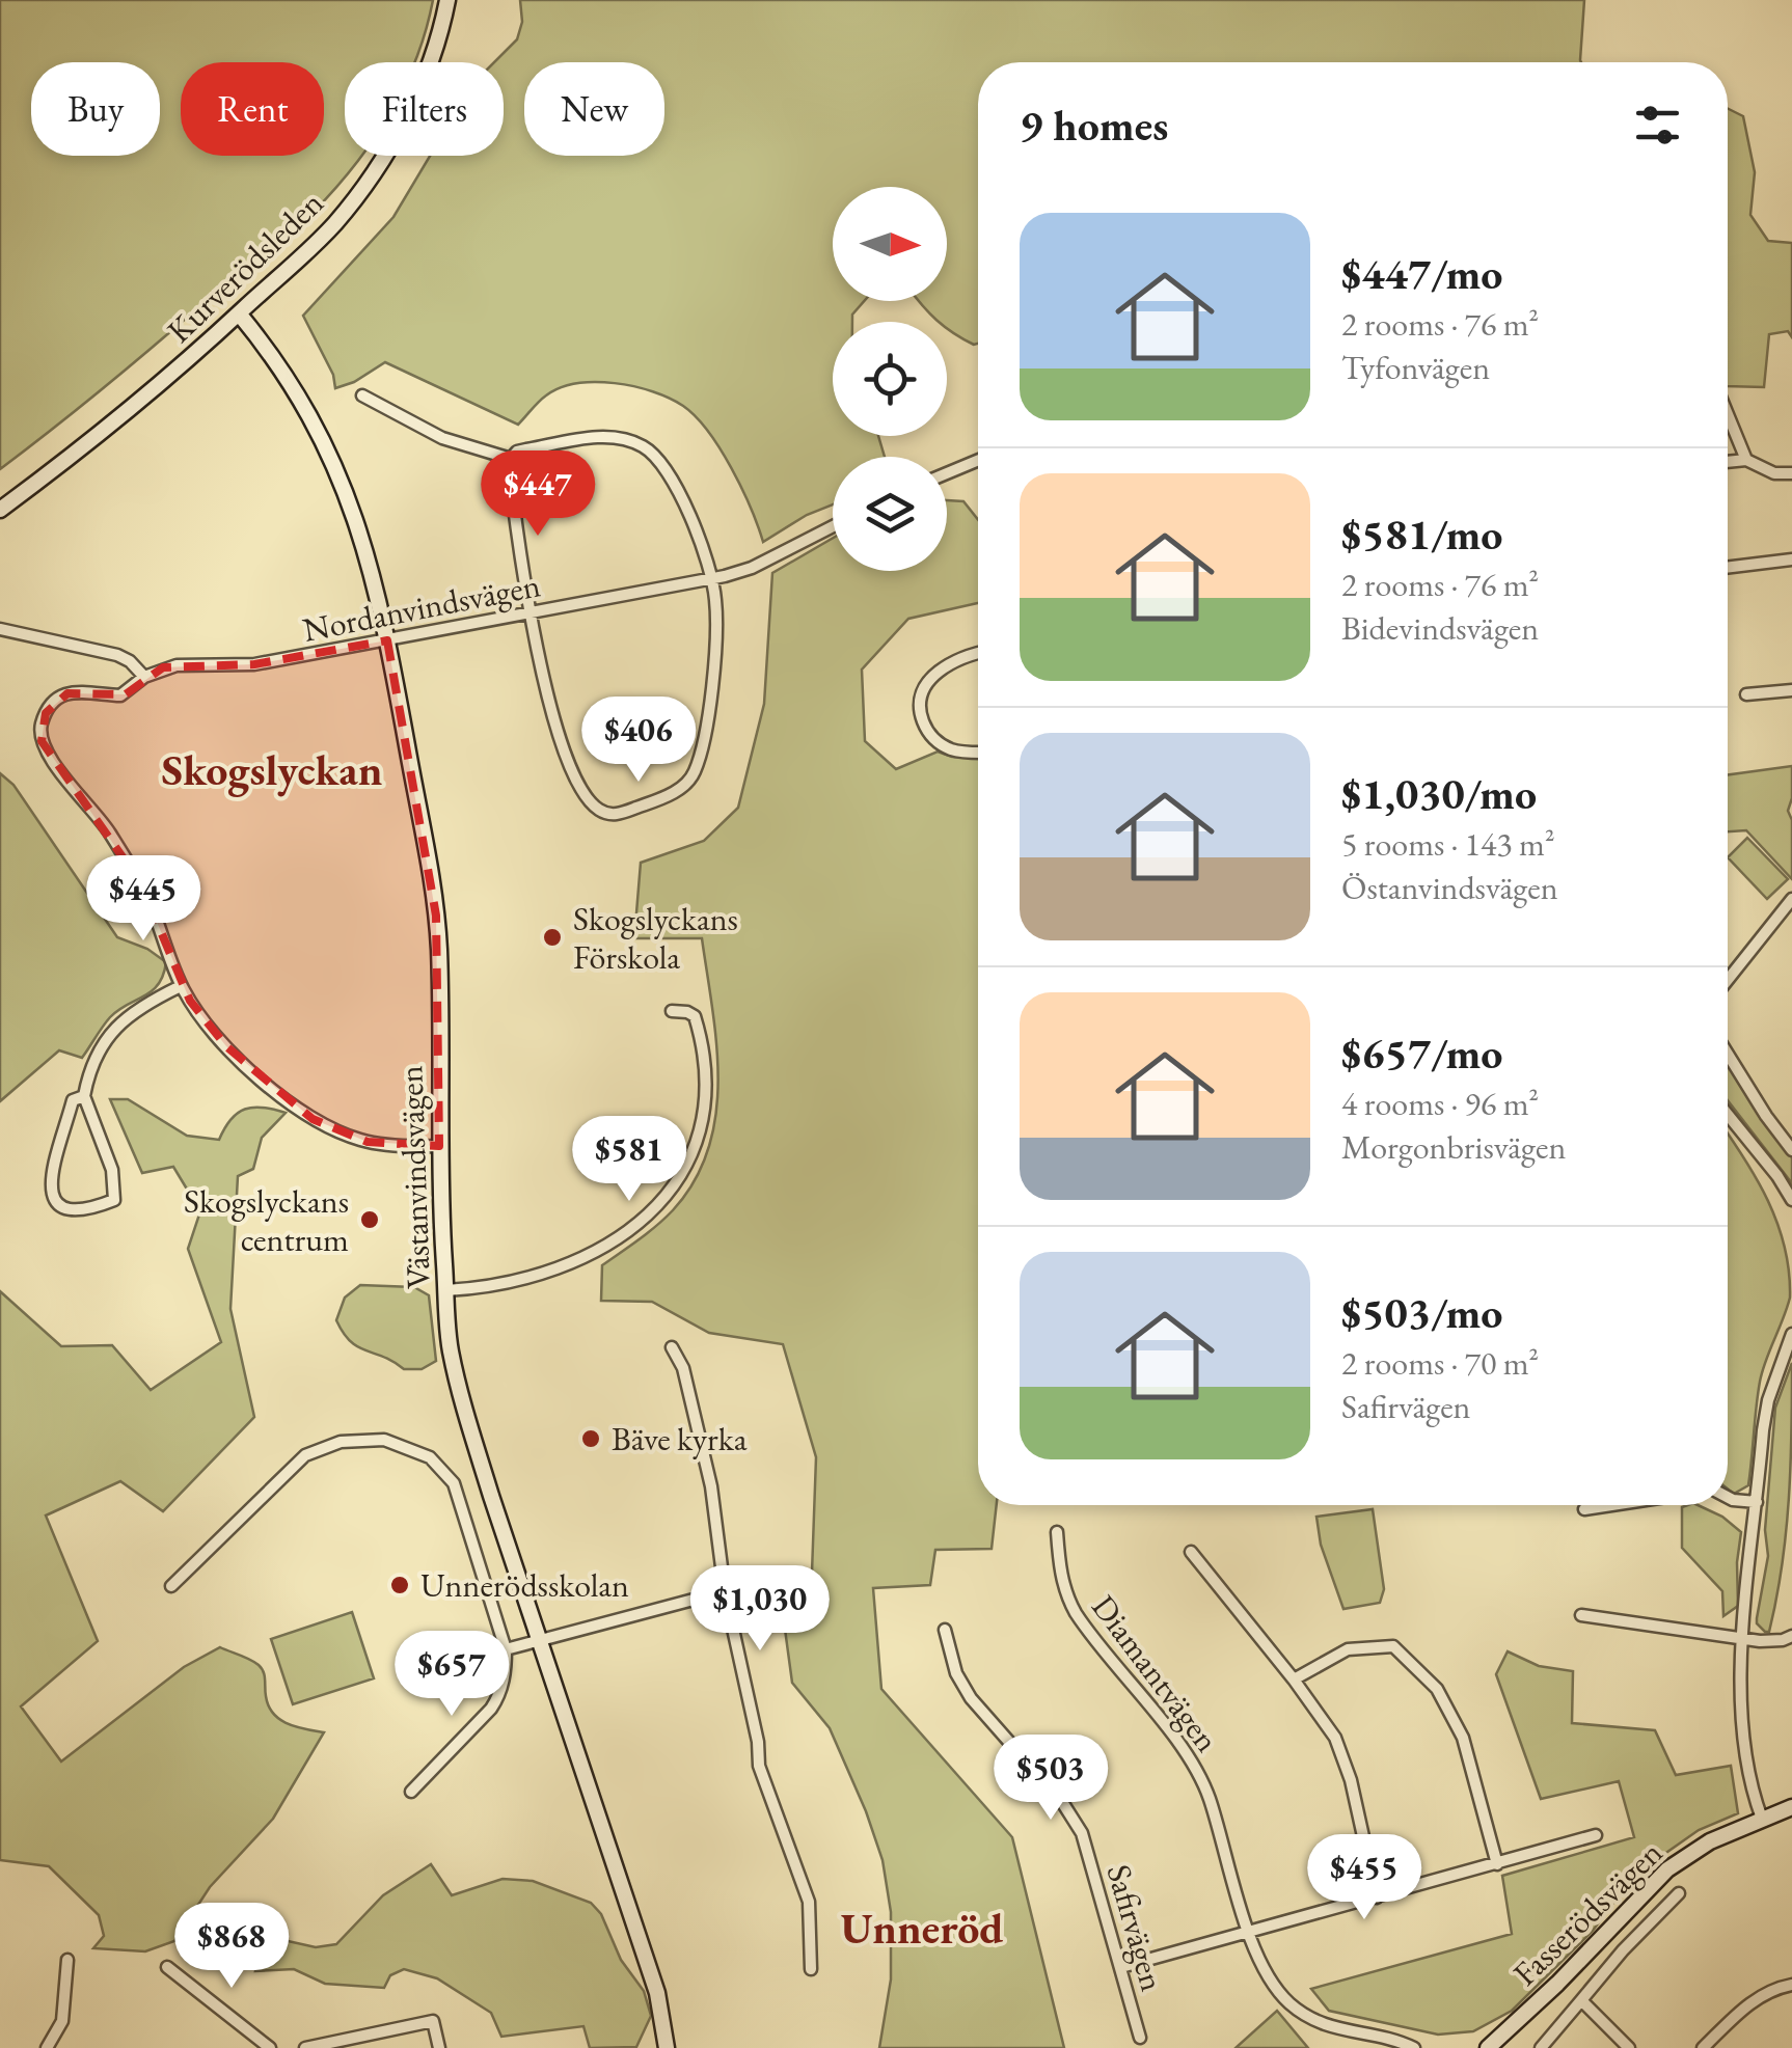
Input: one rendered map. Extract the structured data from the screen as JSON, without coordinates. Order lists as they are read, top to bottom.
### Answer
{
  "streets": {
    "street": [
      "Kurverödsleden",
      "Nordanvindsvägen",
      "Västanvindsvägen",
      "Diamantvägen",
      "Fasserödsvägen",
      "Safirvägen"
    ]
  },
  "crossings": [
    ["Kurverödsleden", "Västanvindsvägen"],
    ["Nordanvindsvägen", "Västanvindsvägen"]
  ],
  "districts": ["Skogslyckan", "Unneröd"],
  "places": [
    "Skogslyckans Förskola",
    "Skogslyckans centrum",
    "Bäve kyrka",
    "Unnerödsskolan"
  ],
  "north": "right",
  "page": {
    "chip": [
      "Buy",
      "Rent",
      "Filters",
      "New"
    ],
    "heading": "9 homes",
    "list": [
      {
        "name": "$447/mo",
        "note": "2 rooms · 76 m² · Tyfonvägen"
      },
      {
        "name": "$581/mo",
        "note": "2 rooms · 76 m² · Bidevindsvägen"
      },
      {
        "name": "$1,030/mo",
        "note": "5 rooms · 143 m² · Östanvindsvägen"
      },
      {
        "name": "$657/mo",
        "note": "4 rooms · 96 m² · Morgonbrisvägen"
      },
      {
        "name": "$503/mo",
        "note": "2 rooms · 70 m² · Safirvägen"
      }
    ],
    "price": [
      "$447",
      "$406",
      "$445",
      "$581",
      "$1,030",
      "$657",
      "$503",
      "$455",
      "$868"
    ]
  }
}
